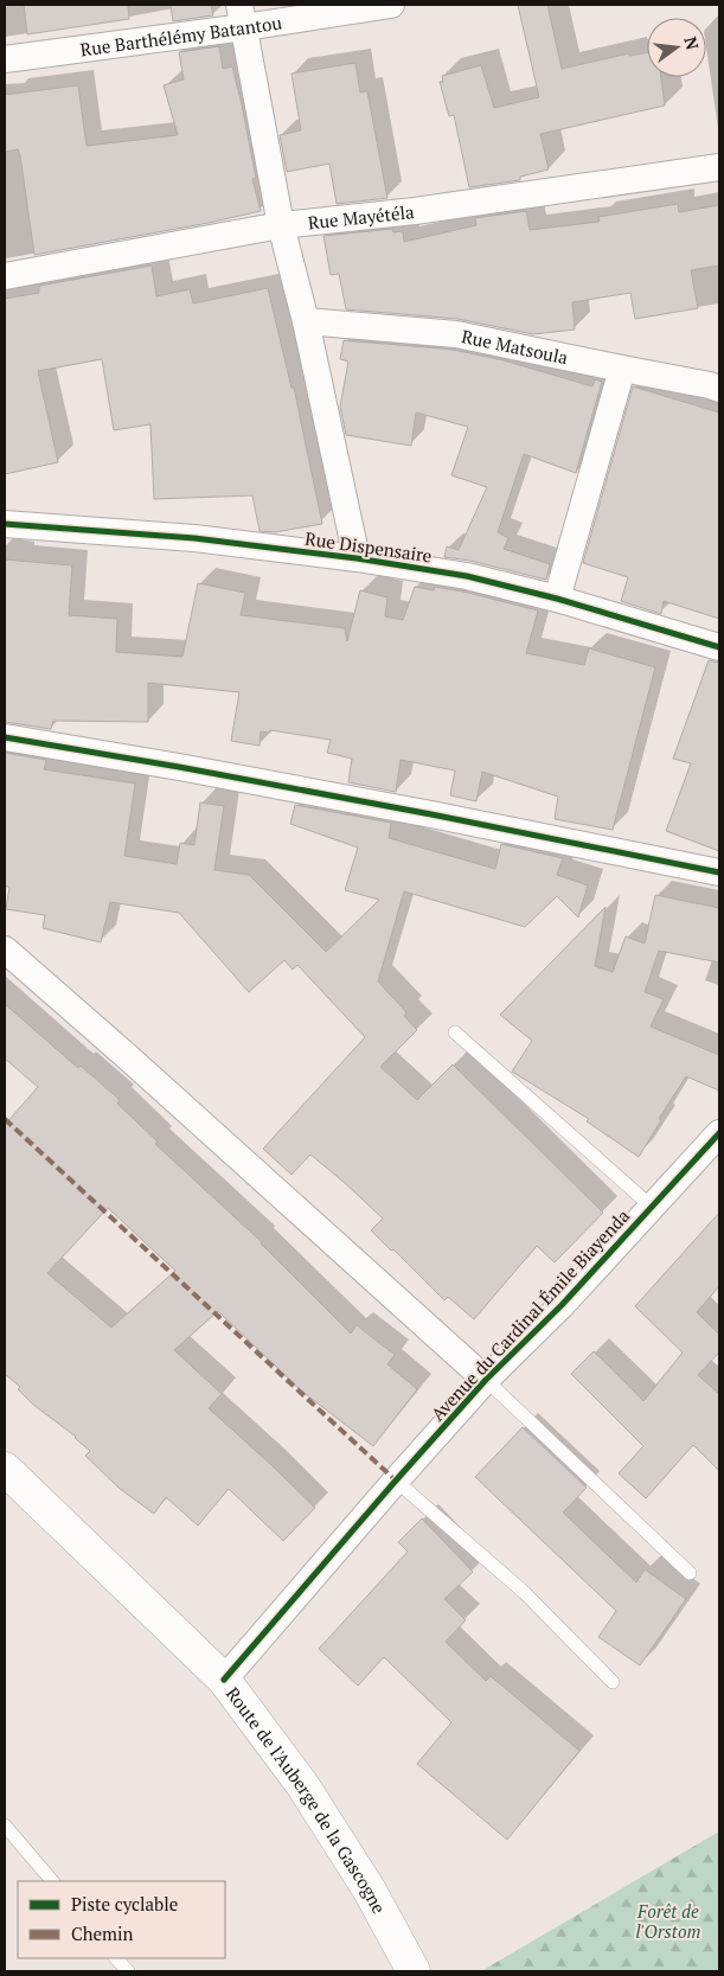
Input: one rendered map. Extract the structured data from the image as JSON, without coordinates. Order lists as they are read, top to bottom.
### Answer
{
  "streets": {
    "street": [
      "Rue Barthélémy Batantou",
      "Rue Mayétéla",
      "Rue Matsoula",
      "Rue Dispensaire",
      "Avenue du Cardinal Émile Biayenda",
      "Route de l'Auberge de la Gascogne"
    ]
  },
  "crossings": [
    ["Avenue du Cardinal Émile Biayenda", "Route de l'Auberge de la Gascogne"]
  ],
  "parks": ["Forêt de l'Orstom"],
  "legend": ["Piste cyclable", "Chemin"],
  "north": "right"
}
